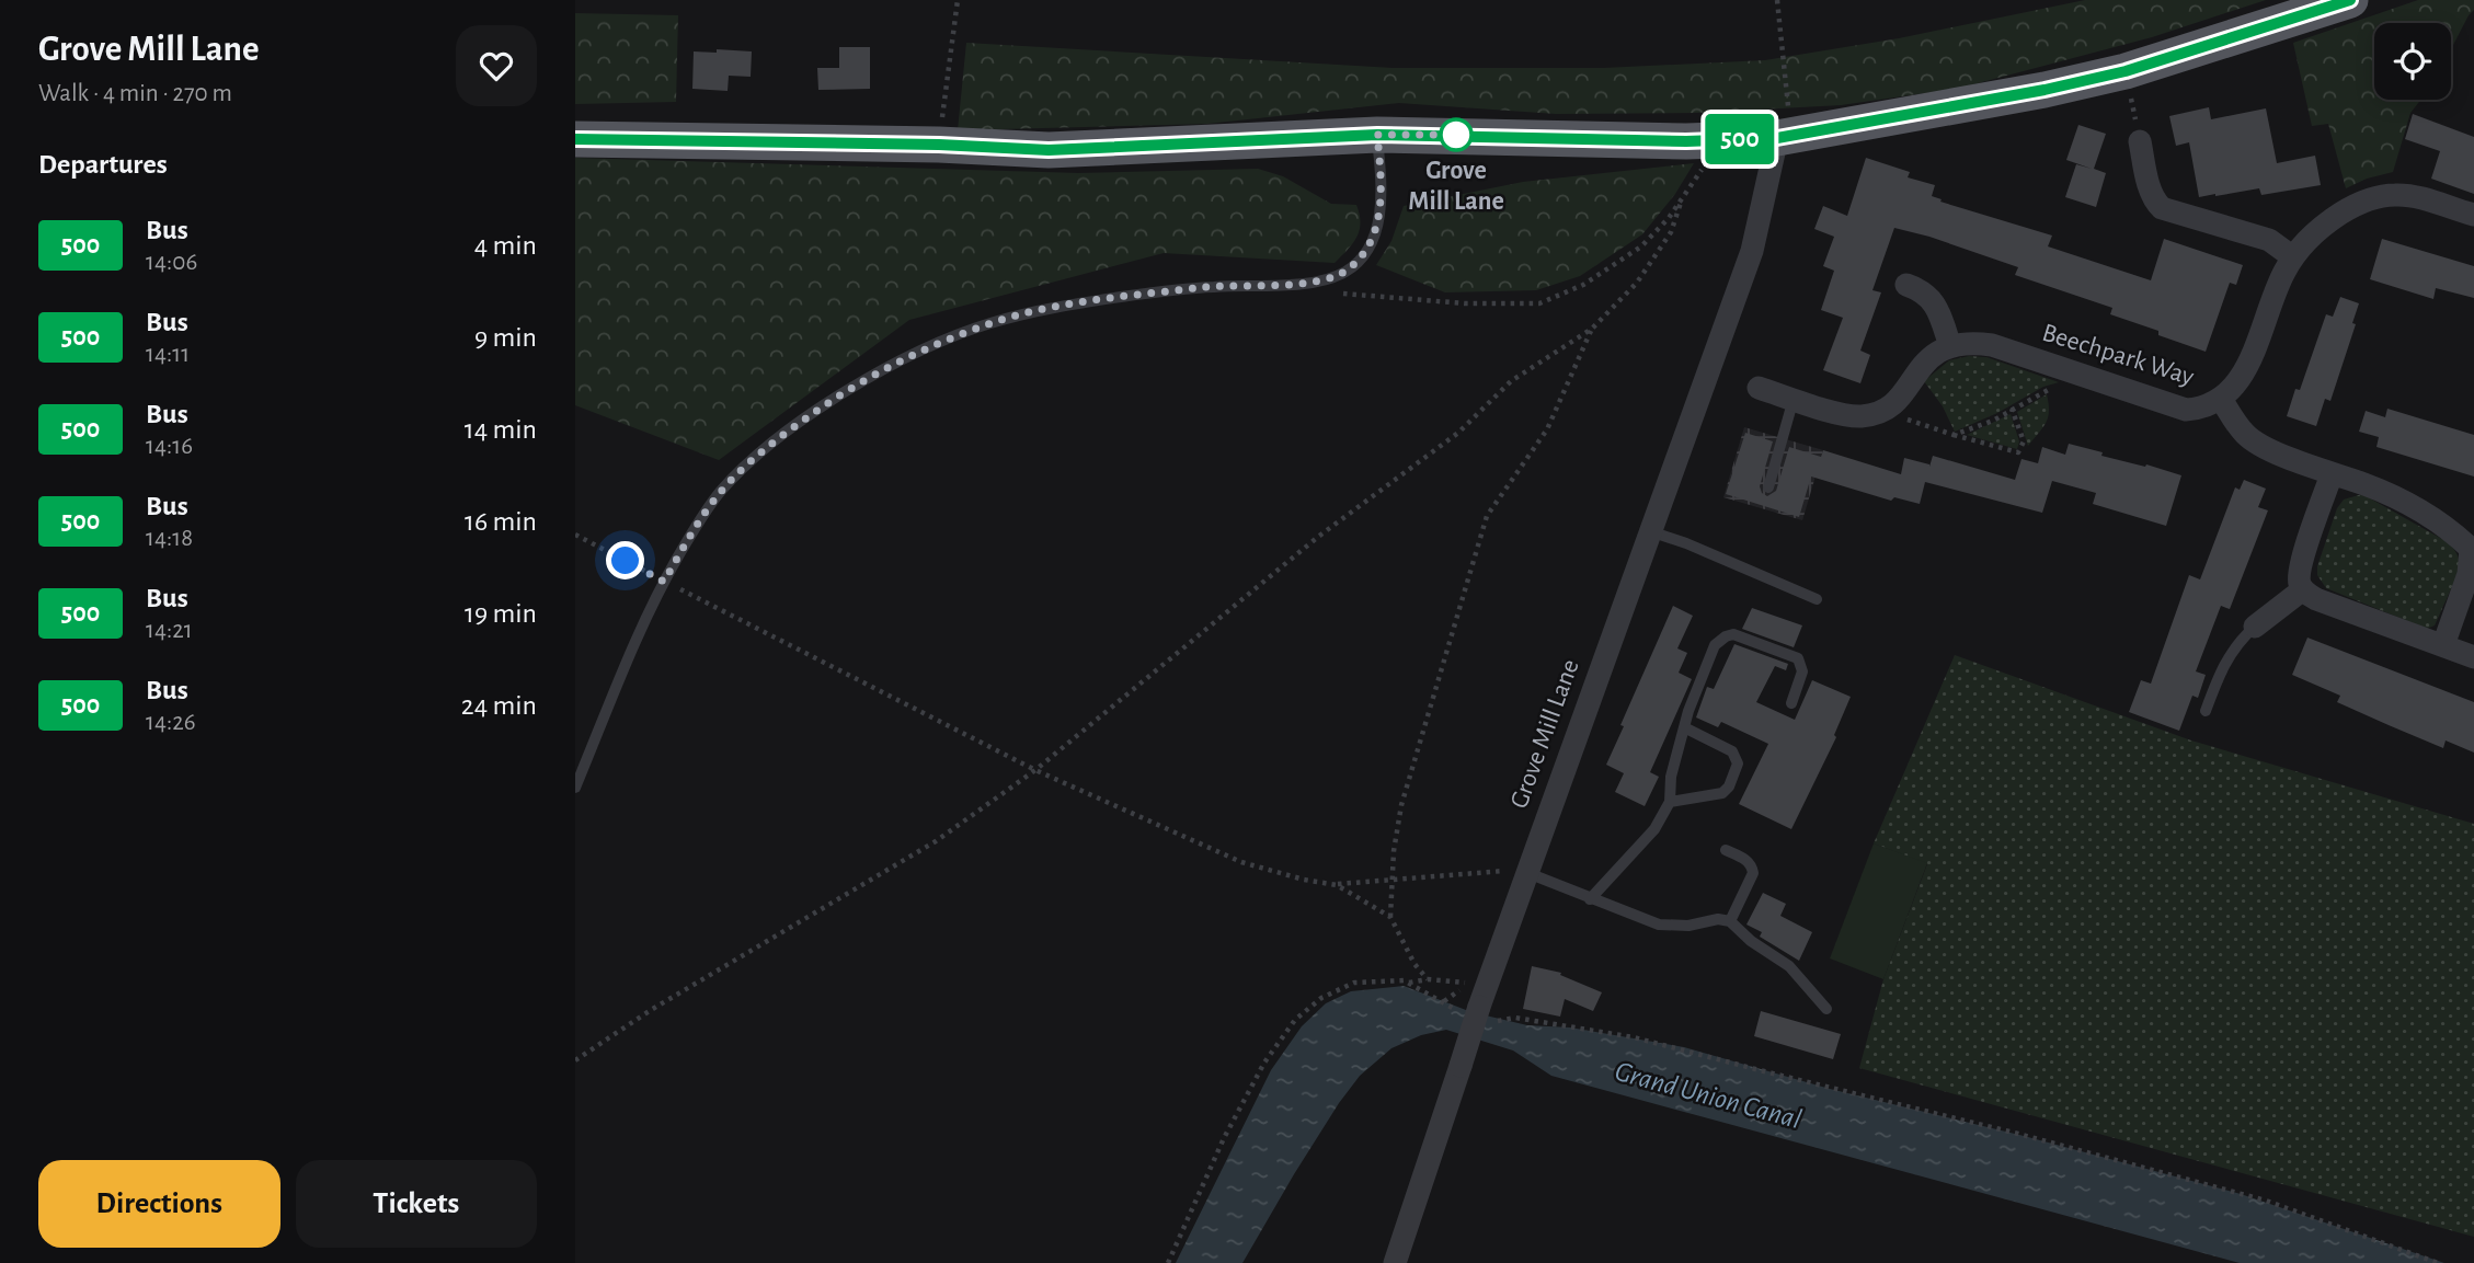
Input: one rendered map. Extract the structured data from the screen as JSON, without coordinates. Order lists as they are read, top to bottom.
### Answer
{
  "streets": {
    "street": ["Beechpark Way", "Grove Mill Lane"]
  },
  "water": ["Grand Union Canal"],
  "places": ["Grove Mill Lane"],
  "lines": ["bus line 500"],
  "page": {
    "heading": [
      ["Grove Mill Lane", "Walk · 4 min · 270 m"],
      "Departures"
    ],
    "on_map": "500",
    "list": [
      {
        "mark": "500",
        "name": "Bus",
        "note": "14:06",
        "value": "4 min"
      },
      {
        "mark": "500",
        "name": "Bus",
        "note": "14:11",
        "value": "9 min"
      },
      {
        "mark": "500",
        "name": "Bus",
        "note": "14:16",
        "value": "14 min"
      },
      {
        "mark": "500",
        "name": "Bus",
        "note": "14:18",
        "value": "16 min"
      },
      {
        "mark": "500",
        "name": "Bus",
        "note": "14:21",
        "value": "19 min"
      },
      {
        "mark": "500",
        "name": "Bus",
        "note": "14:26",
        "value": "24 min"
      }
    ],
    "buttons": ["Directions", "Tickets"]
  }
}
